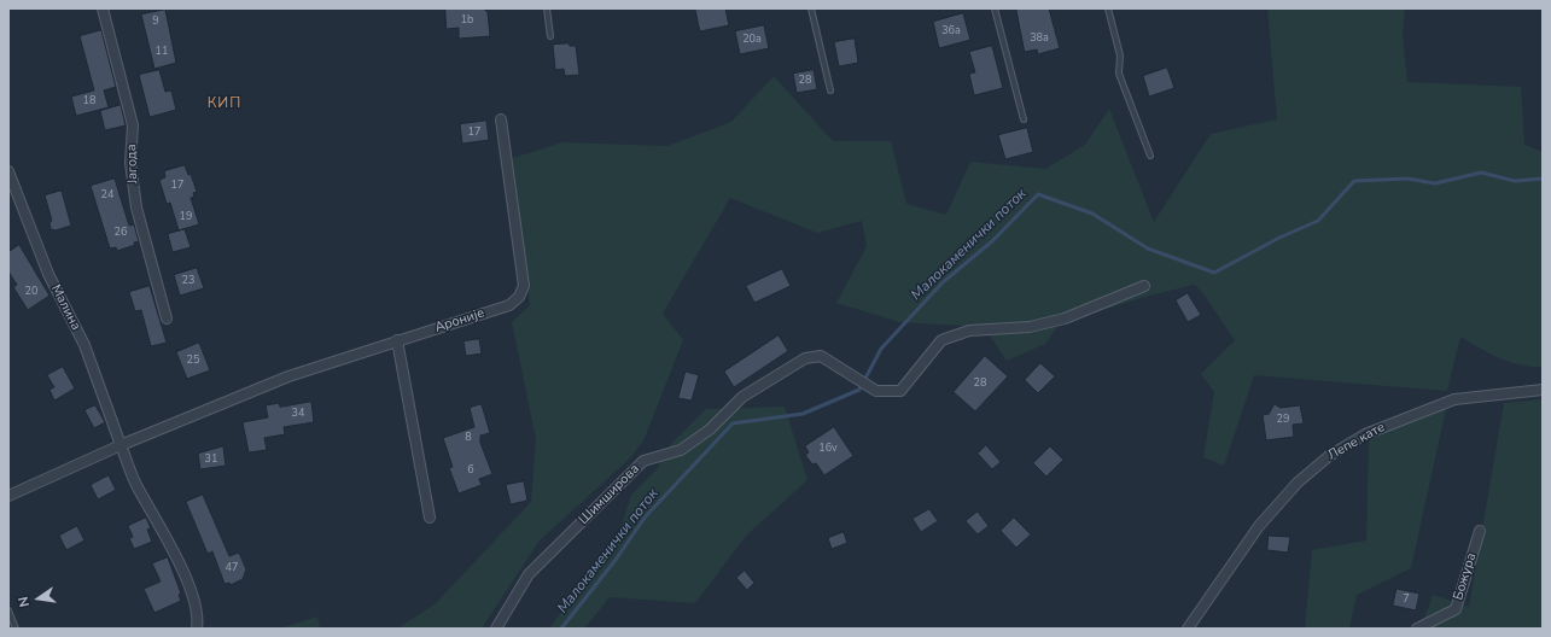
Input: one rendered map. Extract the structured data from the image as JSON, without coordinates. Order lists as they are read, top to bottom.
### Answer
{
  "streets": {
    "street": [
      "Јагода",
      "Малина",
      "Ароније",
      "Лепе кате",
      "Шимширова",
      "Божура"
    ]
  },
  "districts": ["КИП"],
  "water": ["Малокаменички поток"],
  "house_numbers": [
    "1b",
    "9",
    "36a",
    "38a",
    "20a",
    "11",
    "28",
    "18",
    "17",
    "17",
    "24",
    "19",
    "26",
    "23",
    "20",
    "25",
    "28",
    "34",
    "29",
    "8",
    "16v",
    "31",
    "6",
    "47",
    "7"
  ],
  "north": "left"
}
